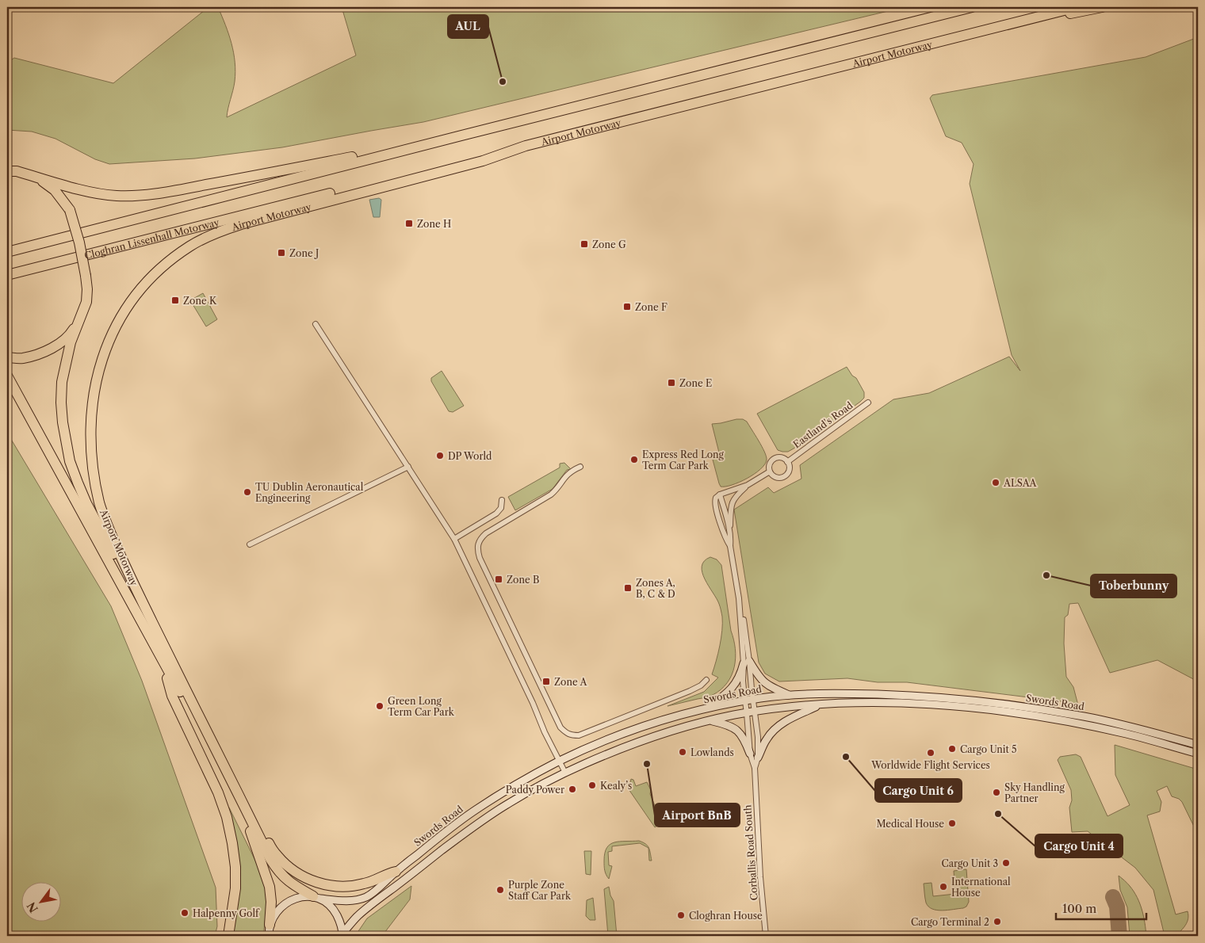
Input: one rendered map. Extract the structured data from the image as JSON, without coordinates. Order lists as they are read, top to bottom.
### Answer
{
  "streets": {
    "highway": ["Airport Motorway", "Cloghran Lissenhall Motorway"],
    "main road": ["Swords Road"],
    "street": ["Eastland's Road", "Corballis Road South"]
  },
  "crossings": [
    ["Airport Motorway", "Cloghran Lissenhall Motorway"],
    ["Airport Motorway", "Swords Road"],
    ["Swords Road", "Corballis Road South"]
  ],
  "places": {
    "other": [
      "AUL",
      "DP World",
      "Express Red Long Term Car Park",
      "ALSAA",
      "TU Dublin Aeronautical Engineering",
      "Toberbunny",
      "Green Long Term Car Park",
      "Cargo Unit 5",
      "Lowlands",
      "Worldwide Flight Services",
      "Cargo Unit 6",
      "Airport BnB",
      "Kealy’s",
      "Paddy Power",
      "Sky Handling Partner",
      "Cargo Unit 4",
      "Medical House",
      "Cargo Unit 3",
      "International House",
      "Purple Zone Staff Car Park",
      "Halpenny Golf",
      "Cloghran House",
      "Cargo Terminal 2"
    ],
    "transit": [
      "Zone H",
      "Zone G",
      "Zone J",
      "Zone K",
      "Zone F",
      "Zone E",
      "Zone B",
      "Zones A, B, C & D",
      "Zone A"
    ]
  },
  "scale_bar": "100 m",
  "north": "bottom left"
}
